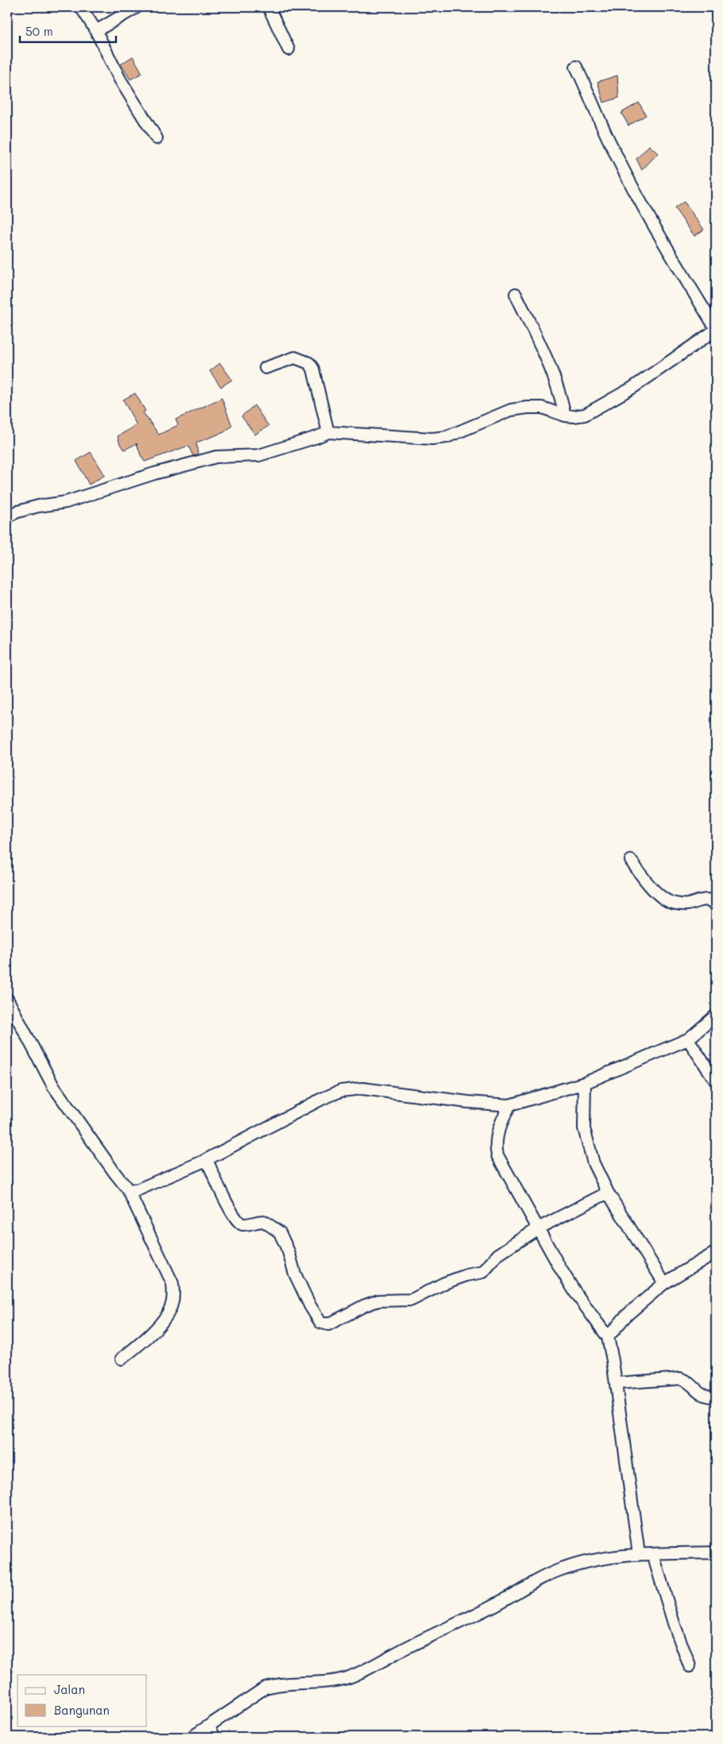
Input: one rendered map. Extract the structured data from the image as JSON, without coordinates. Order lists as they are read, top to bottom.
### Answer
{
  "legend": ["Jalan", "Bangunan"],
  "scale_bar": "50 m"
}
